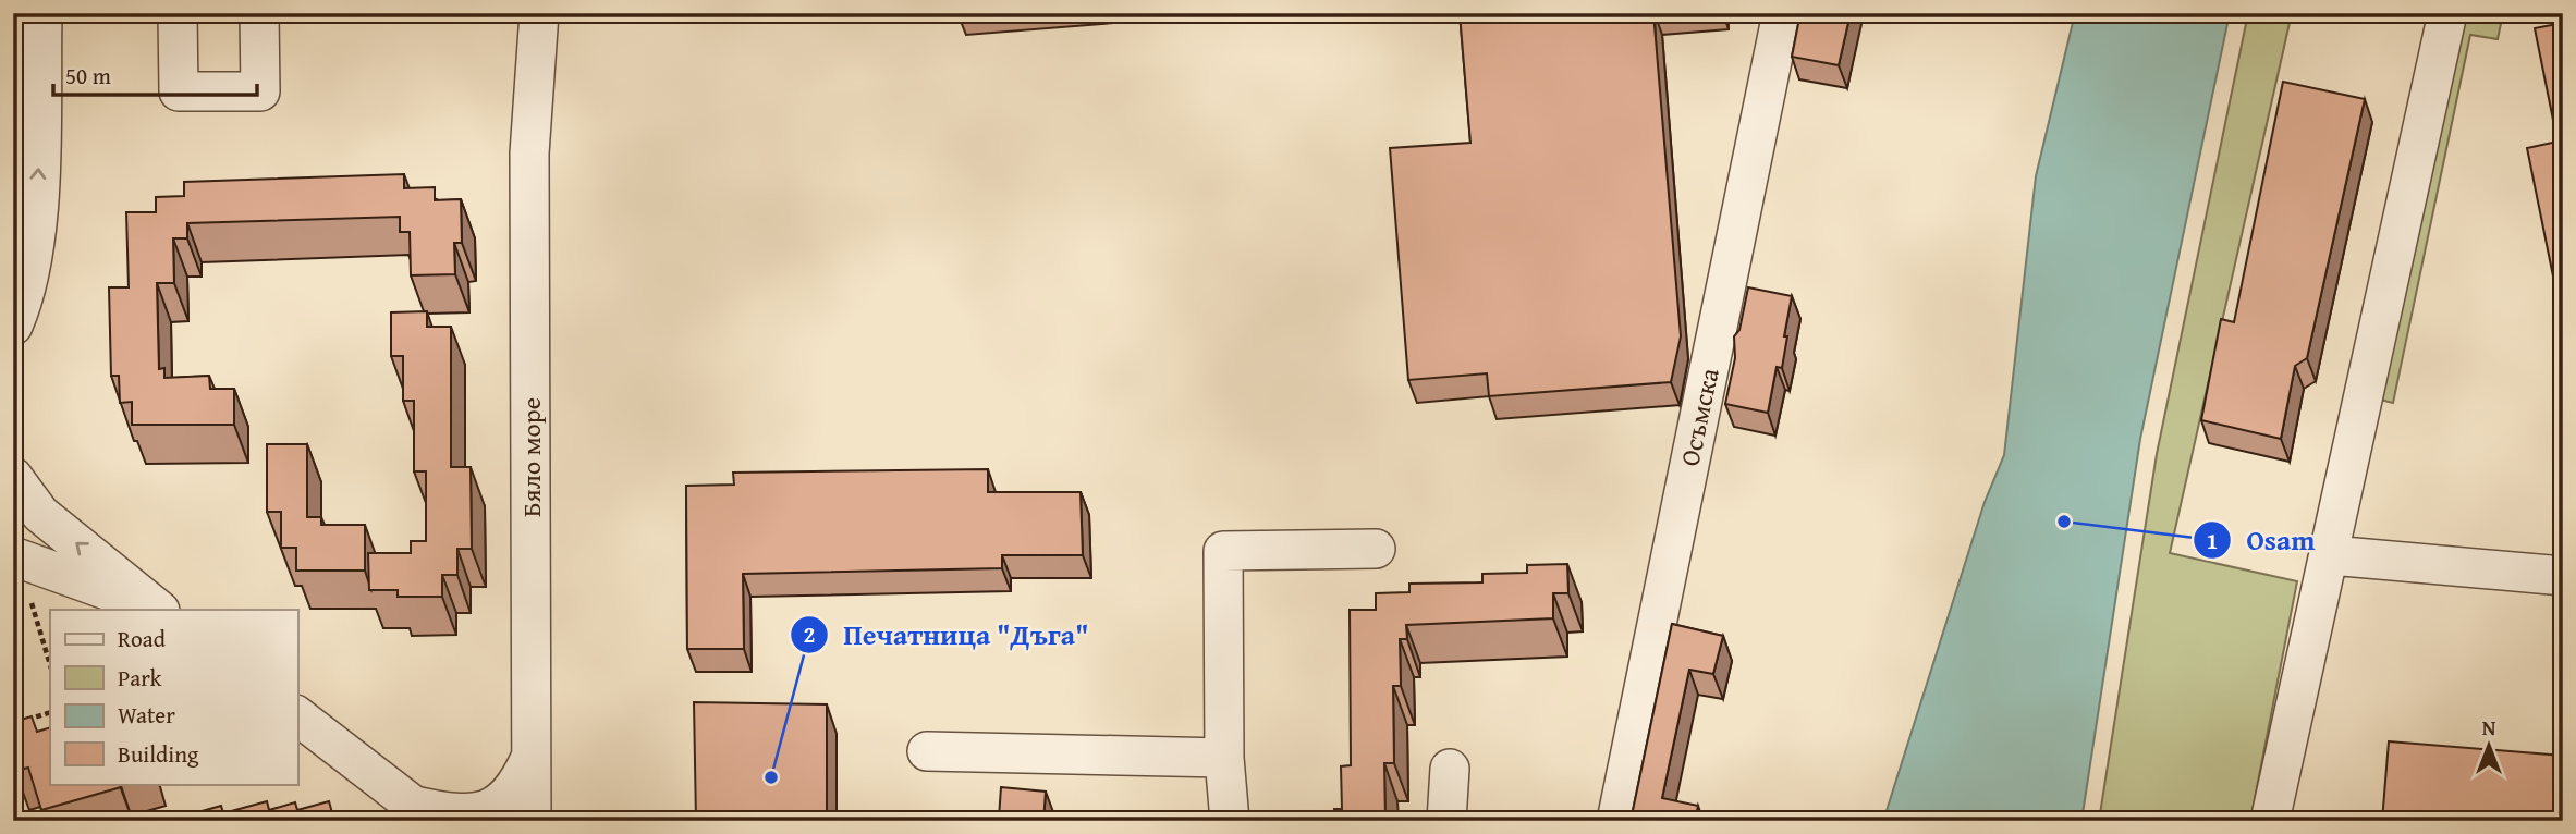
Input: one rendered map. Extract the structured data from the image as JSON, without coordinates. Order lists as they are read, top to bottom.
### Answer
{
  "streets": {
    "street": ["Осъмска", "Бяло море"]
  },
  "places": ["Osam", "Печатница \"Дъга\""],
  "legend": [
    "Road",
    "Park",
    "Water",
    "Building"
  ],
  "scale_bar": "50 m",
  "north": "top"
}
